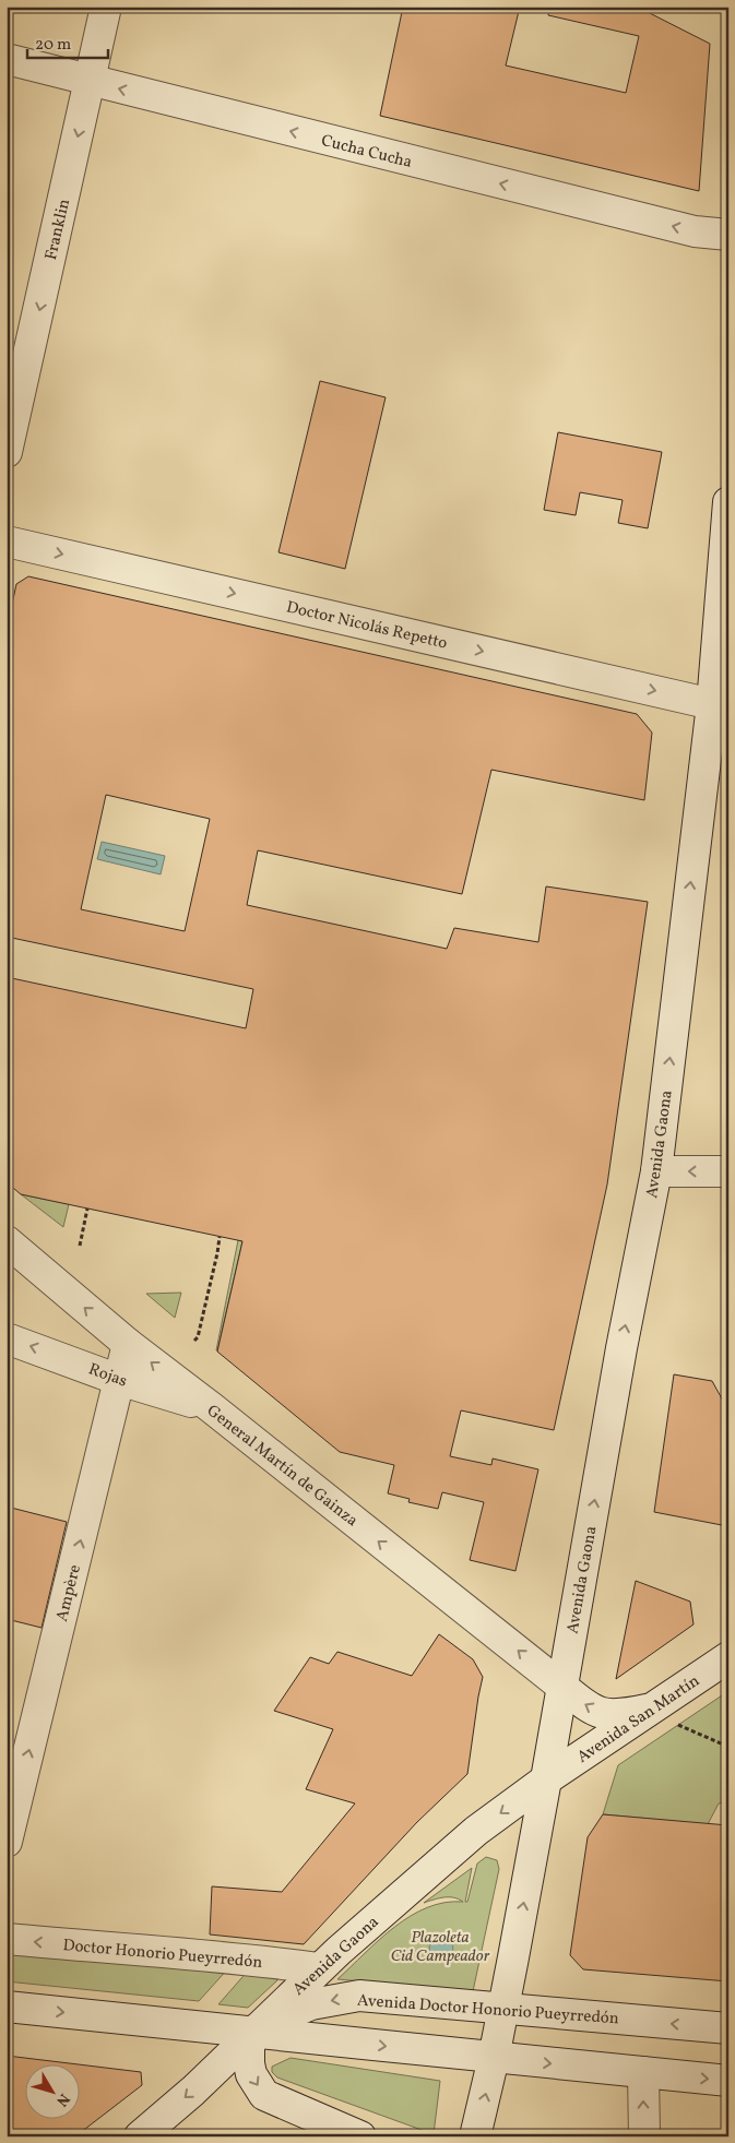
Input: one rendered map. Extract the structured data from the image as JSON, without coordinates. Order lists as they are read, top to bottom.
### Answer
{
  "streets": {
    "main road": [
      "Cucha Cucha",
      "Franklin",
      "Doctor Nicolás Repetto",
      "Avenida Gaona",
      "Rojas",
      "General Martín de Gainza",
      "Ampère",
      "Avenida San Martín",
      "Doctor Honorio Pueyrredón",
      "Avenida Doctor Honorio Pueyrredón"
    ]
  },
  "crossings": [
    ["Cucha Cucha", "Franklin"],
    ["Doctor Nicolás Repetto", "Avenida Gaona"],
    ["Avenida Gaona", "General Martín de Gainza"],
    ["Avenida Gaona", "Avenida San Martín"],
    ["Avenida Gaona", "Doctor Honorio Pueyrredón"],
    ["Avenida Gaona", "Avenida Doctor Honorio Pueyrredón"],
    ["Rojas", "General Martín de Gainza"],
    ["Rojas", "Ampère"],
    ["General Martín de Gainza", "Ampère"],
    ["General Martín de Gainza", "Avenida San Martín"]
  ],
  "one_way": [
    "Cucha Cucha",
    "Franklin",
    "Doctor Nicolás Repetto",
    "Rojas",
    "General Martín de Gainza",
    "Ampère"
  ],
  "parks": ["Plazoleta Cid Campeador"],
  "scale_bar": "20 m",
  "north": "bottom right"
}
